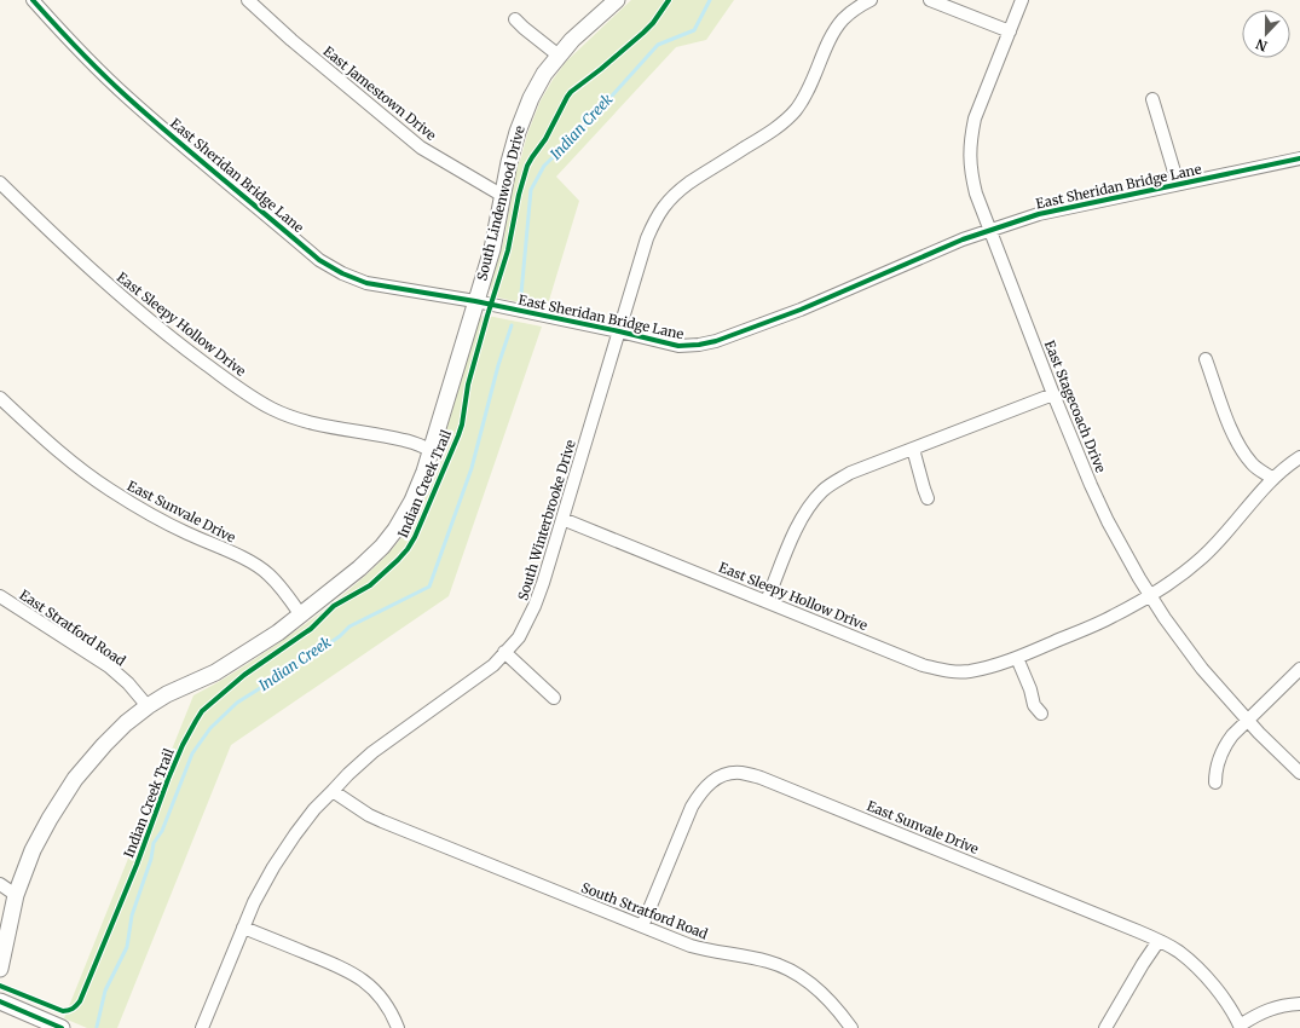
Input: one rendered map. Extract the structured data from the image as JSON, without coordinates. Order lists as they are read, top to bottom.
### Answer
{
  "streets": {
    "street": [
      "East Jamestown Drive",
      "East Sheridan Bridge Lane",
      "South Lindenwood Drive",
      "East Sleepy Hollow Drive",
      "East Stagecoach Drive",
      "East Sunvale Drive",
      "South Winterbrooke Drive",
      "East Stratford Road",
      "South Stratford Road"
    ],
    "cycle path": ["Indian Creek Trail"]
  },
  "crossings": [
    ["East Jamestown Drive", "South Lindenwood Drive"],
    ["East Sheridan Bridge Lane", "South Lindenwood Drive"],
    ["East Sheridan Bridge Lane", "East Stagecoach Drive"],
    ["East Sheridan Bridge Lane", "South Winterbrooke Drive"],
    ["South Lindenwood Drive", "East Sleepy Hollow Drive"],
    ["South Lindenwood Drive", "East Sunvale Drive"],
    ["South Lindenwood Drive", "East Stratford Road"],
    ["East Sleepy Hollow Drive", "East Stagecoach Drive"],
    ["East Sleepy Hollow Drive", "South Winterbrooke Drive"],
    ["East Sunvale Drive", "South Stratford Road"],
    ["South Winterbrooke Drive", "South Stratford Road"]
  ],
  "water": ["Indian Creek"],
  "north": "bottom"
}
